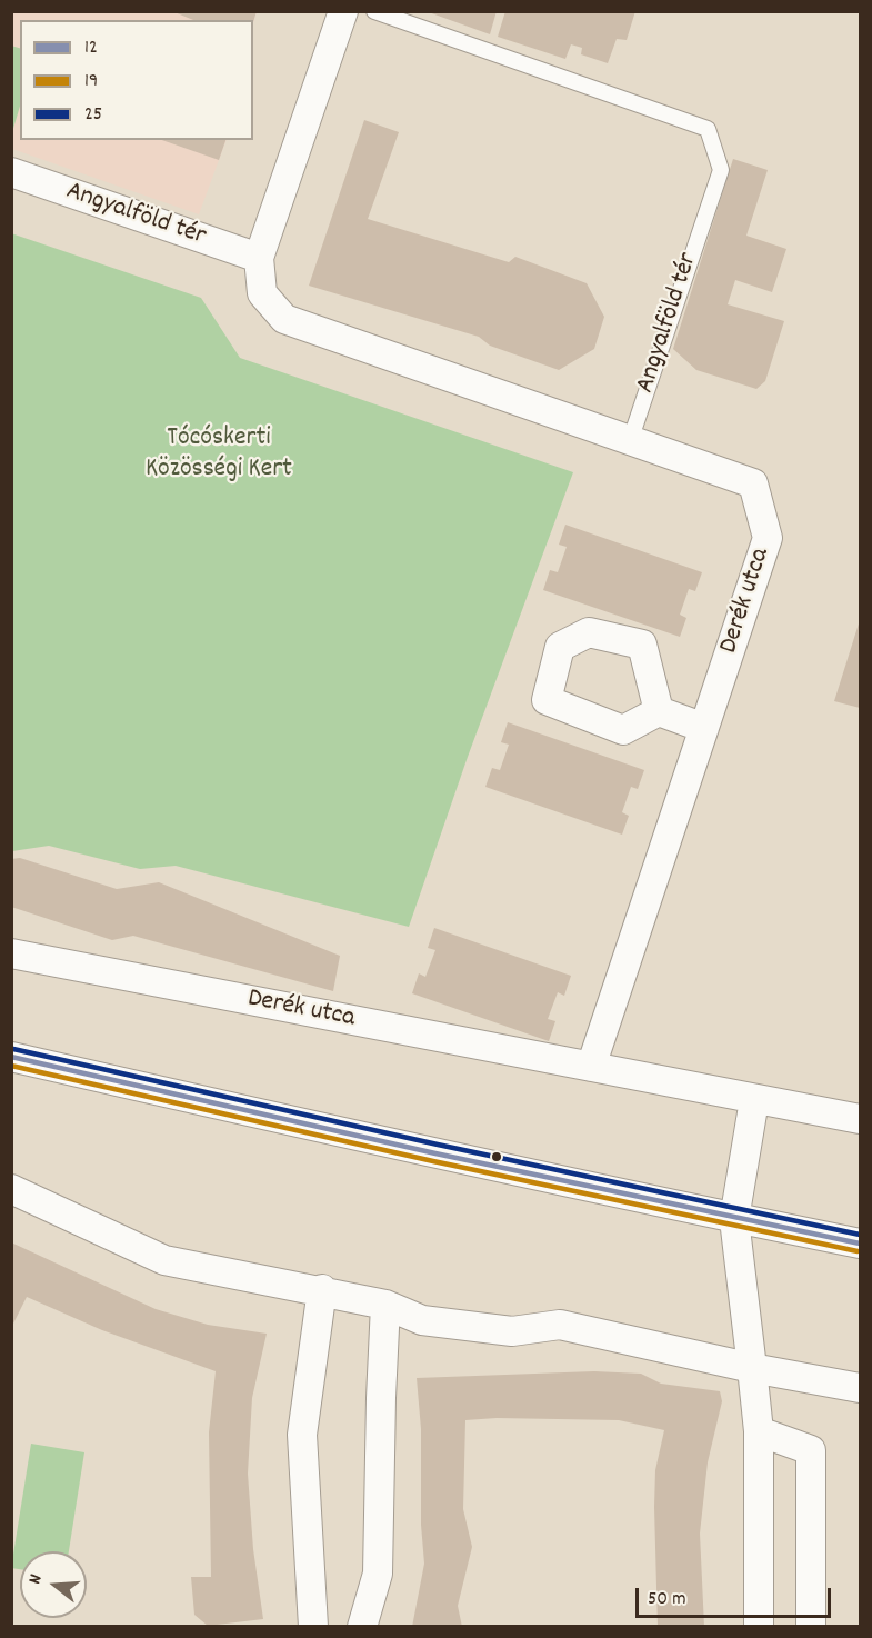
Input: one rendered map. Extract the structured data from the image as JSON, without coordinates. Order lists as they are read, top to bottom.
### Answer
{
  "streets": {
    "street": ["Angyalföld tér", "Derék utca"]
  },
  "crossings": [
    ["Angyalföld tér", "Derék utca"]
  ],
  "parks": ["Tócóskerti Közösségi Kert"],
  "lines": ["transit line 25", "transit line 12", "transit line 19"],
  "legend": ["12", "19", "25"],
  "scale_bar": "50 m",
  "north": "left"
}
